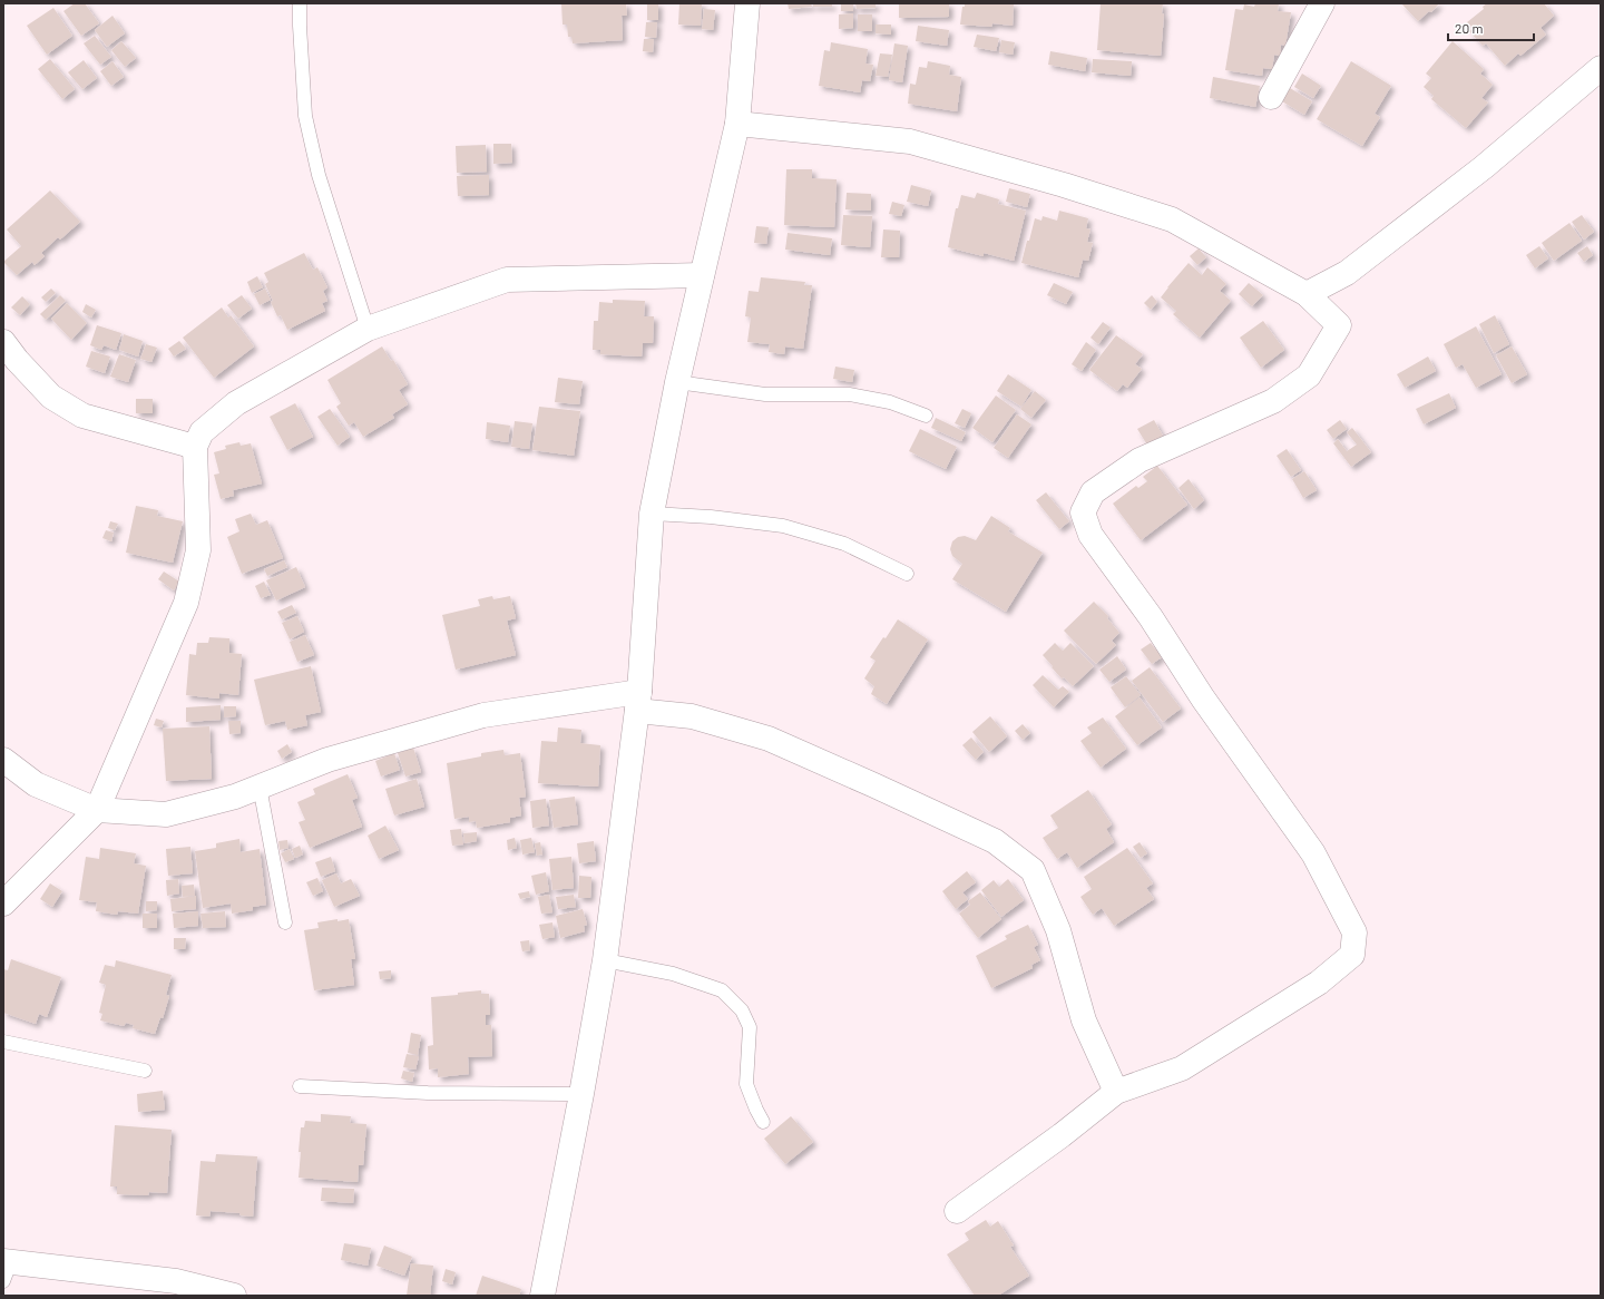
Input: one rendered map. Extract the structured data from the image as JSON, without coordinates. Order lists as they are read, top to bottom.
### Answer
{
  "scale_bar": "20 m"
}
